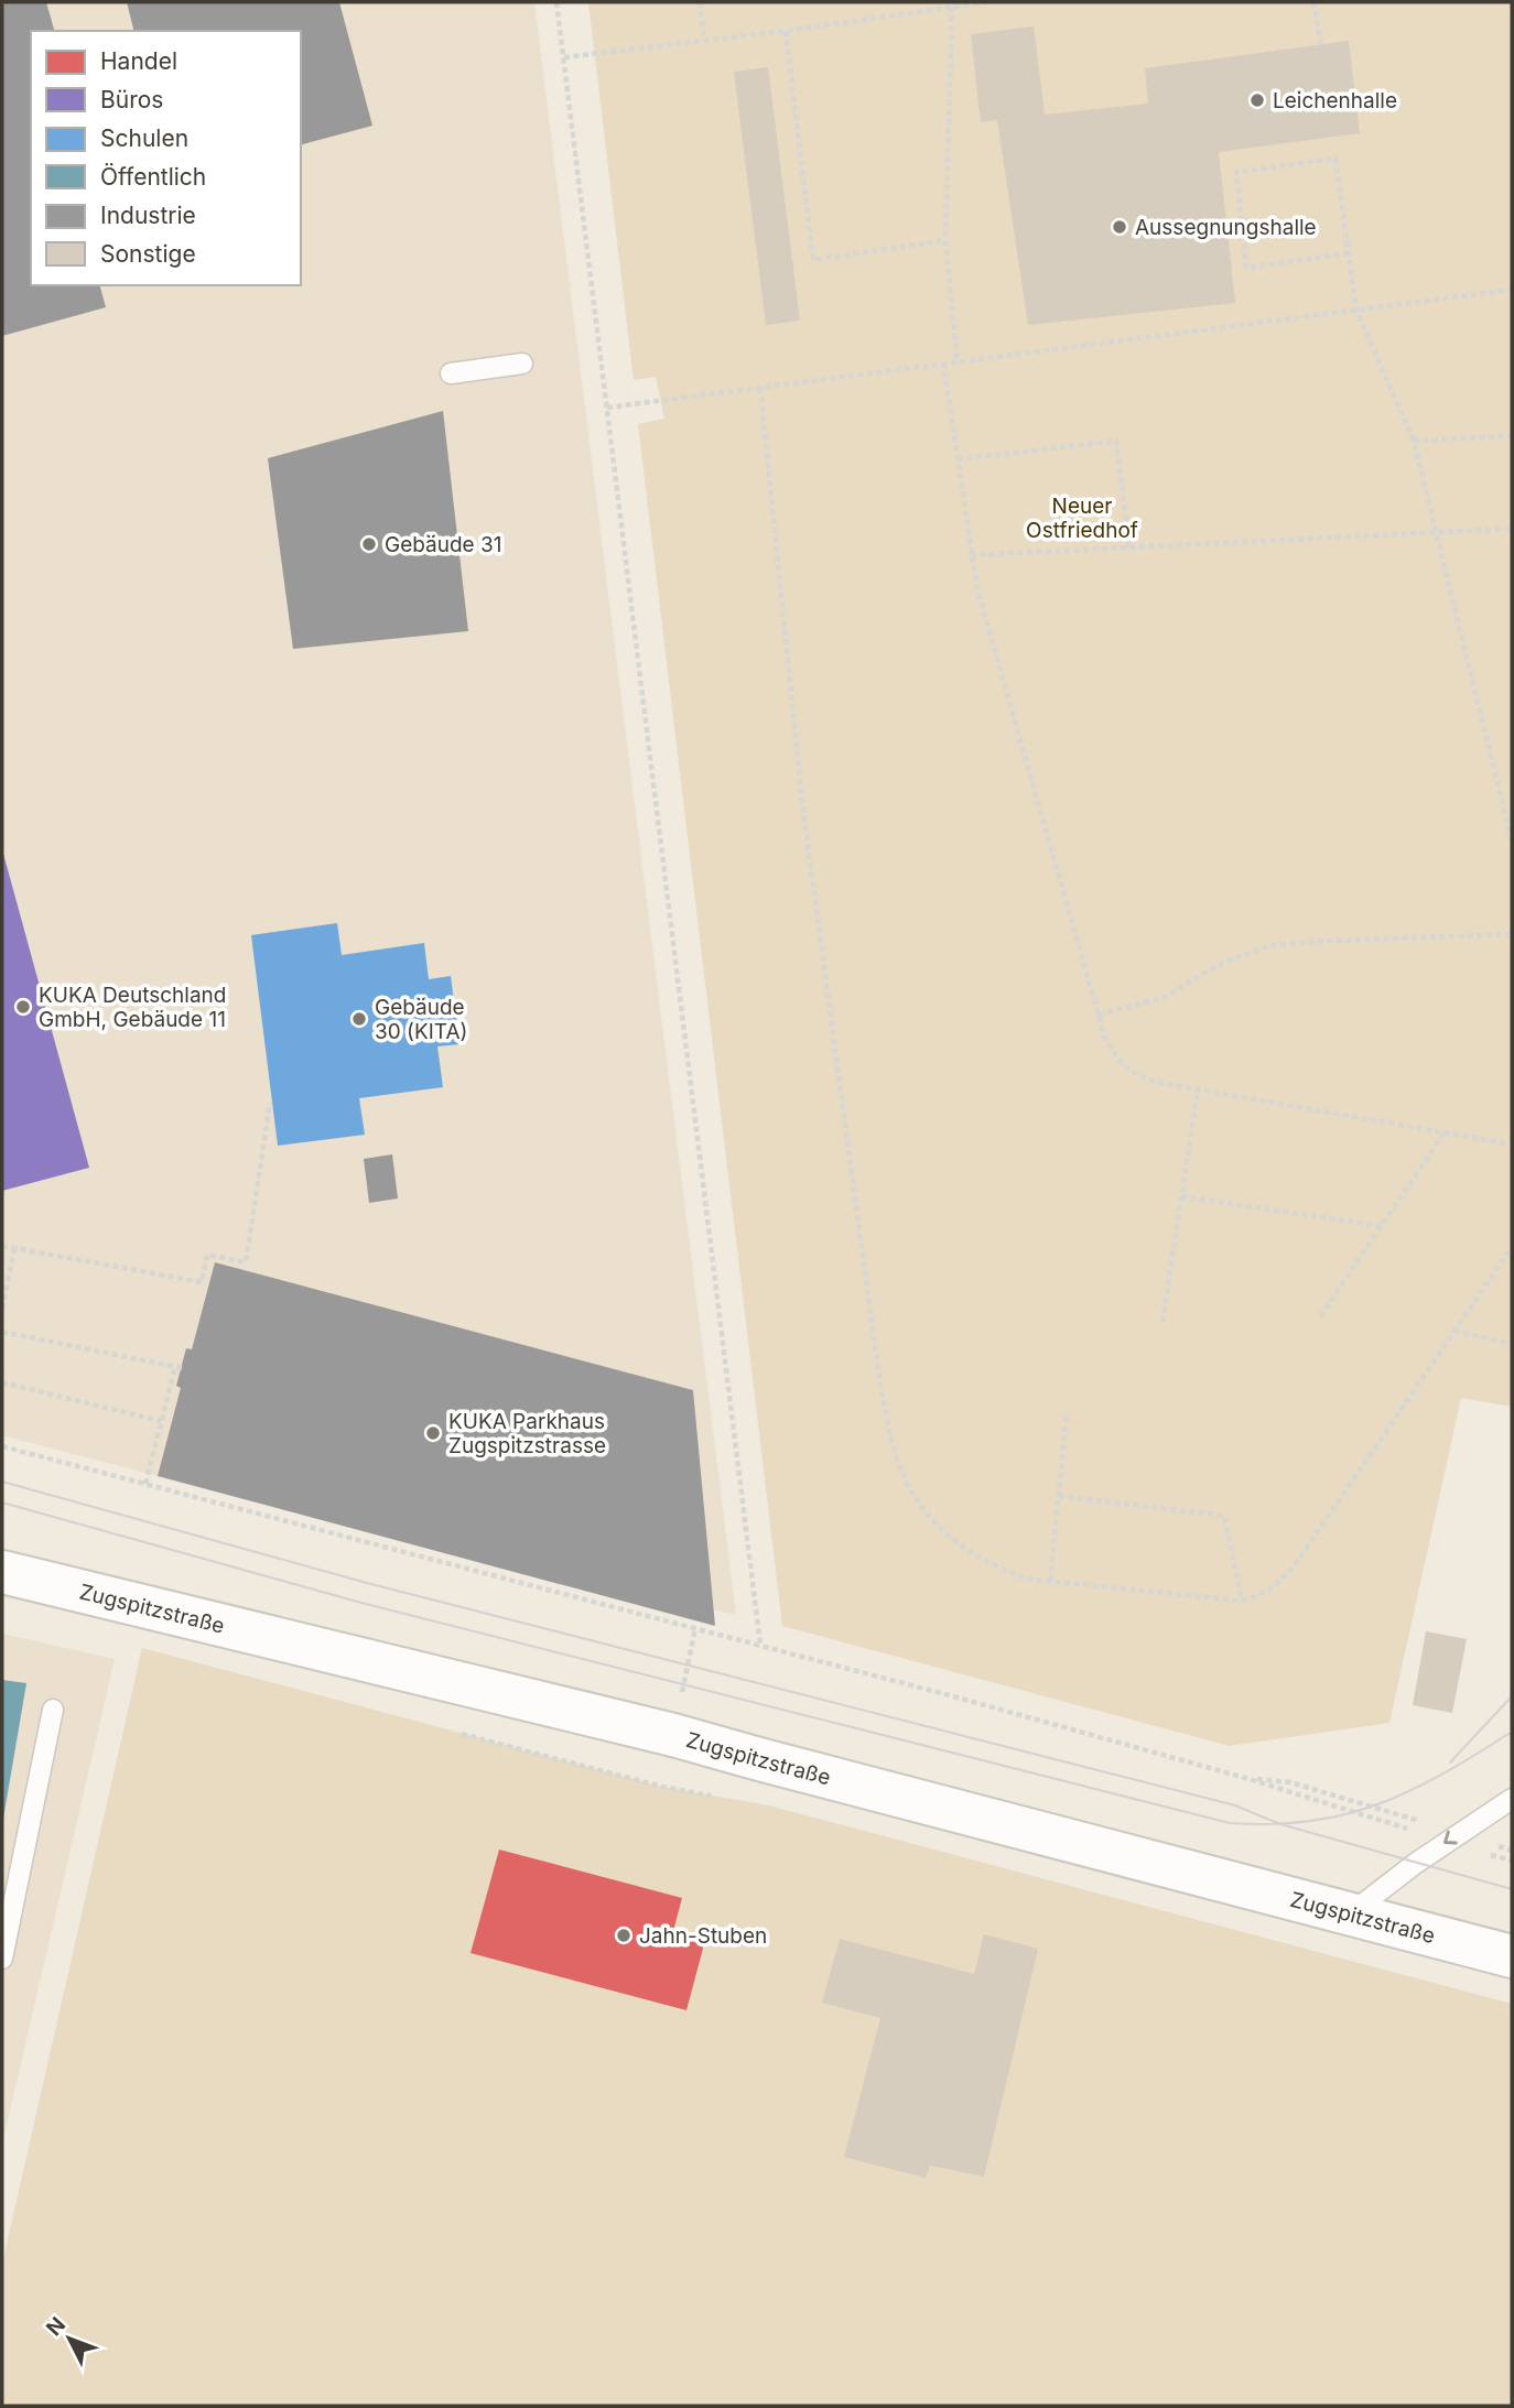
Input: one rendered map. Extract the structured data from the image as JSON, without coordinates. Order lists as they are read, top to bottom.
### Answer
{
  "streets": {
    "street": ["Zugspitzstraße"]
  },
  "parks": ["Neuer Ostfriedhof"],
  "places": [
    "Leichenhalle",
    "Aussegnungshalle",
    "Gebäude 31",
    "KUKA Deutschland GmbH, Gebäude 11",
    "Gebäude 30 (KITA)",
    "KUKA Parkhaus Zugspitzstrasse",
    "Jahn-Stuben"
  ],
  "legend": [
    "Handel",
    "Büros",
    "Schulen",
    "Öffentlich",
    "Industrie",
    "Sonstige"
  ],
  "north": "top left"
}
